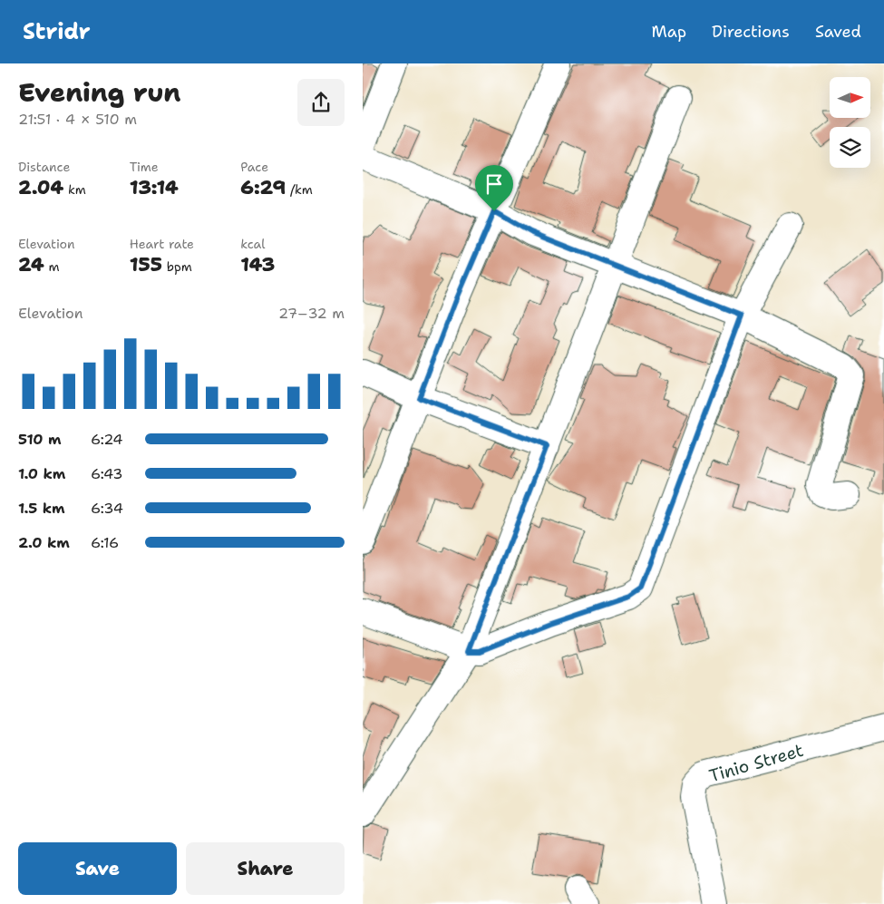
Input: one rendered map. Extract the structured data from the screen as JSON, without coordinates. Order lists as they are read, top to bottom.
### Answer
{
  "streets": {
    "street": ["Tinio Street"]
  },
  "north": "right",
  "page": {
    "header": "Stridr",
    "nav": ["Map", "Directions", "Saved"],
    "heading": ["Evening run", "21:51 · 4 × 510 m"],
    "stats": [
      ["Distance", "2.04 km"],
      ["Time", "13:14"],
      ["Pace", "6:29 /km"],
      ["Elevation", "24 m"],
      ["Heart rate", "155 bpm"],
      ["kcal", "143"]
    ],
    "chart": ["Elevation", "27–32 m"],
    "list": [
      {
        "name": "510 m",
        "note": "6:24"
      },
      {
        "name": "1.0 km",
        "note": "6:43"
      },
      {
        "name": "1.5 km",
        "note": "6:34"
      },
      {
        "name": "2.0 km",
        "note": "6:16"
      }
    ],
    "buttons": ["Save", "Share"]
  }
}
